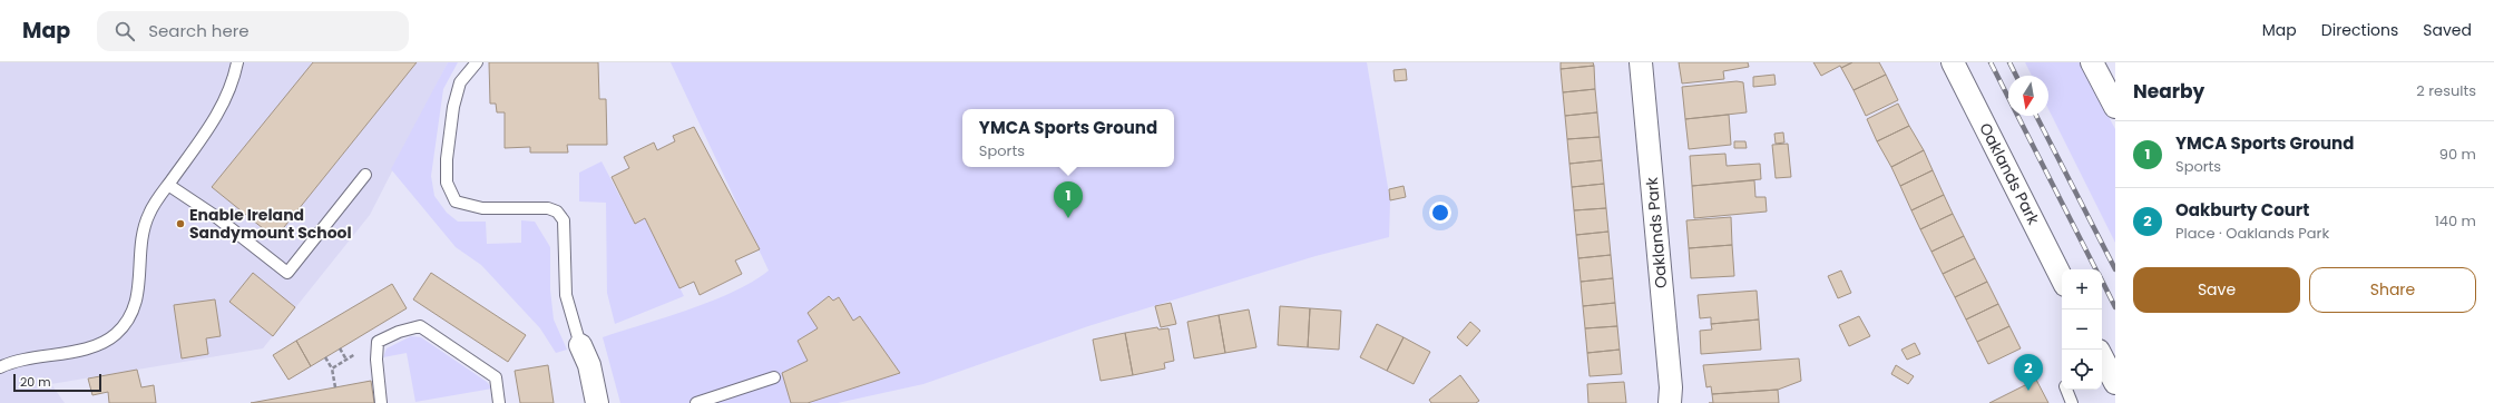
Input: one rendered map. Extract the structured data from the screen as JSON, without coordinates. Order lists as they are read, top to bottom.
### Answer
{
  "streets": {
    "street": ["Oaklands Park"]
  },
  "places": ["Enable Ireland Sandymount School"],
  "scale_bar": "20 m",
  "north": "bottom",
  "page": {
    "header": "Map",
    "search": "Search here",
    "nav": ["Map", "Directions", "Saved"],
    "heading": ["Nearby", "2 results"],
    "popup": ["YMCA Sports Ground", "Sports"],
    "list": [
      {
        "mark": "1",
        "name": "YMCA Sports Ground",
        "note": "Sports",
        "value": "90 m"
      },
      {
        "mark": "2",
        "name": "Oakburty Court",
        "note": "Place · Oaklands Park",
        "value": "140 m"
      }
    ],
    "pins": ["1", "2"],
    "buttons": ["Save", "Share"],
    "map_buttons": ["+", "−"],
    "scale": "20 m"
  }
}
